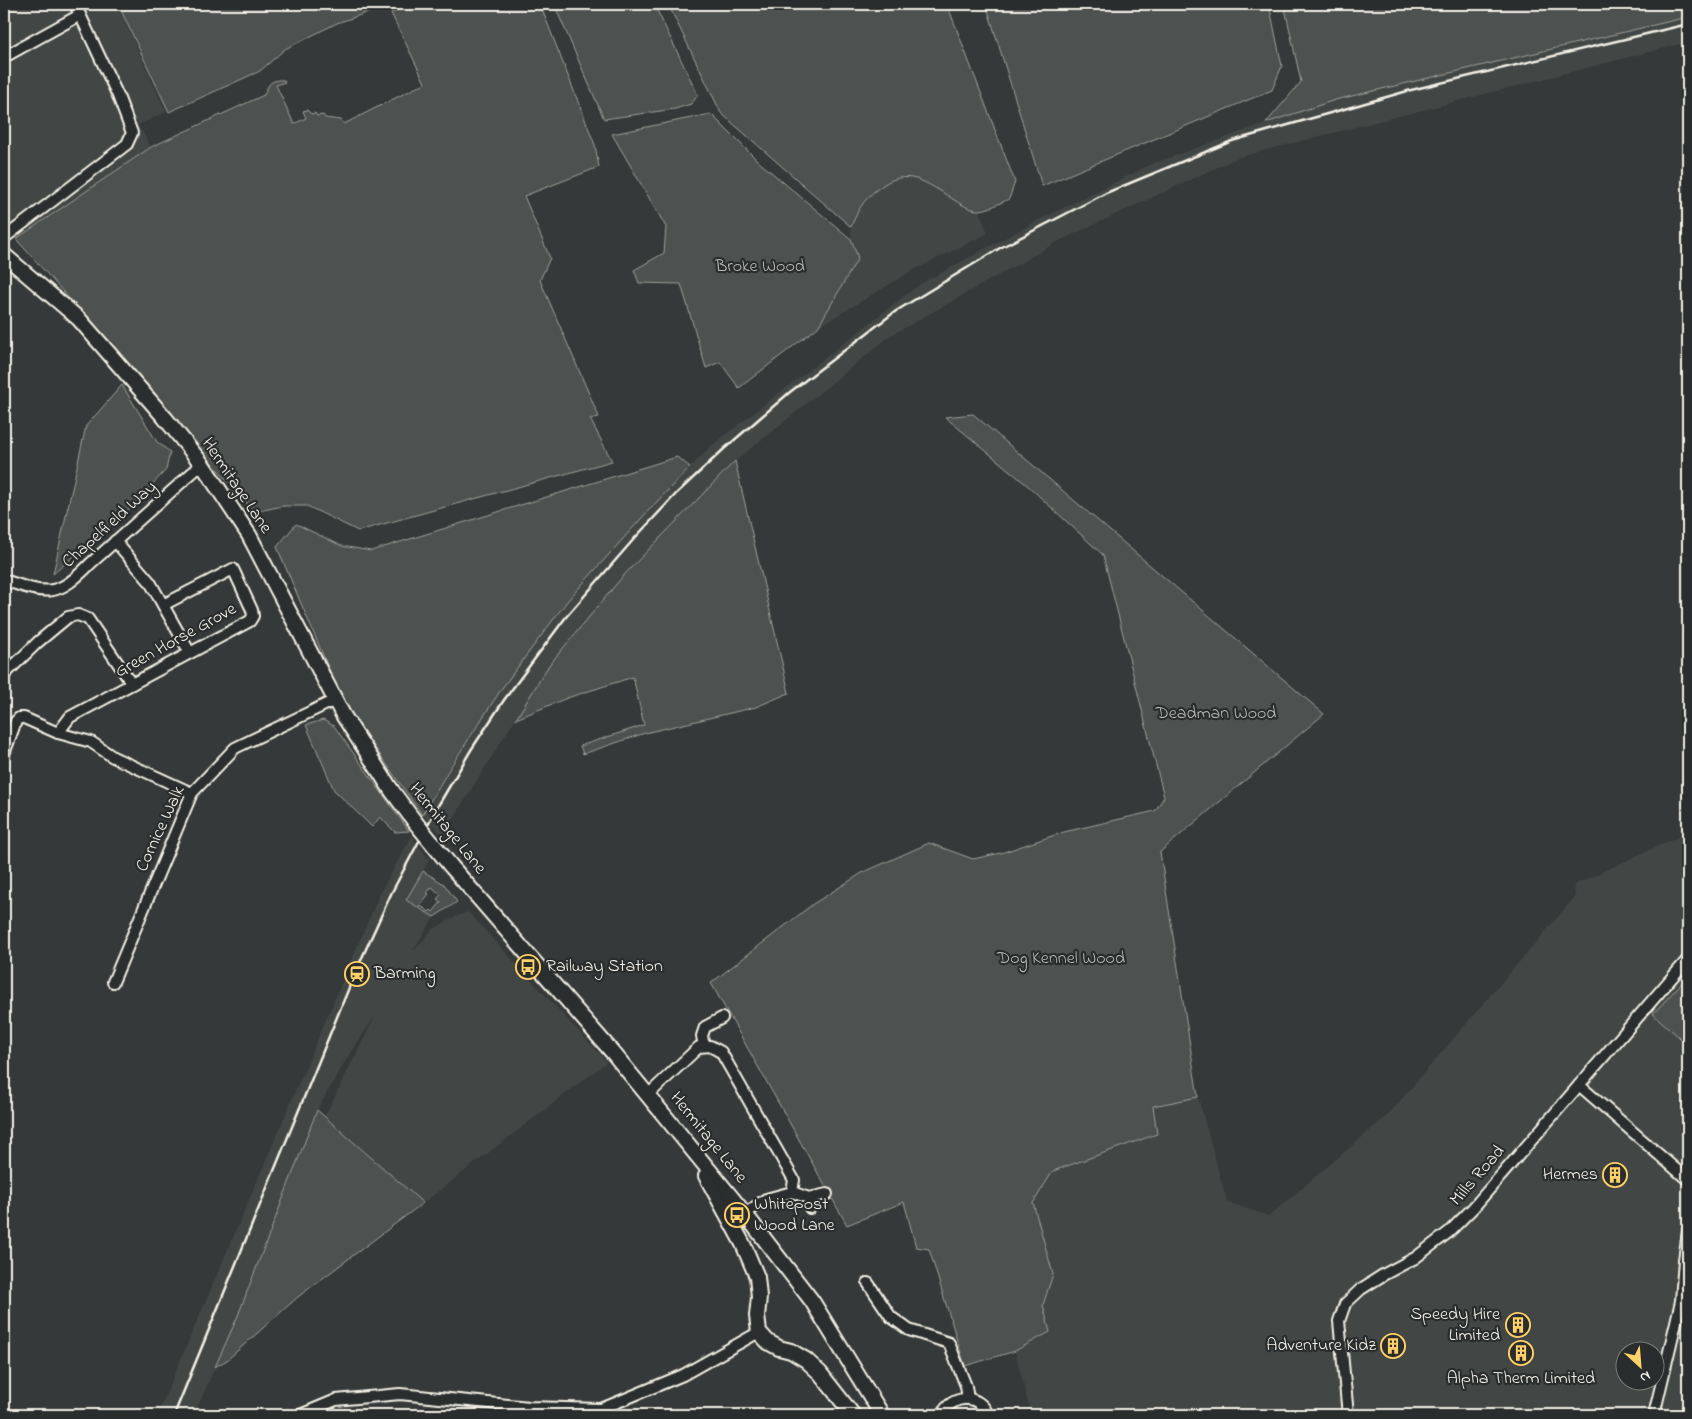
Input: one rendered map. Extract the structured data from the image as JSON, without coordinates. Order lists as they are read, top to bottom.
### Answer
{
  "streets": {
    "main road": ["Hermitage Lane"],
    "street": [
      "Chapelfield Way",
      "Green Horse Grove",
      "Cornice Walk",
      "Mills Road"
    ]
  },
  "crossings": [
    ["Hermitage Lane", "Chapelfield Way"],
    ["Hermitage Lane", "Cornice Walk"]
  ],
  "parks": ["Broke Wood", "Deadman Wood", "Dog Kennel Wood"],
  "places": {
    "bus stop": ["Railway Station", "Whitepost Wood Lane"],
    "station": ["Barming"],
    "building": [
      "Hermes",
      "Speedy Hire Limited",
      "Adventure Kidz",
      "Alpha Therm Limited"
    ]
  },
  "north": "bottom right"
}
